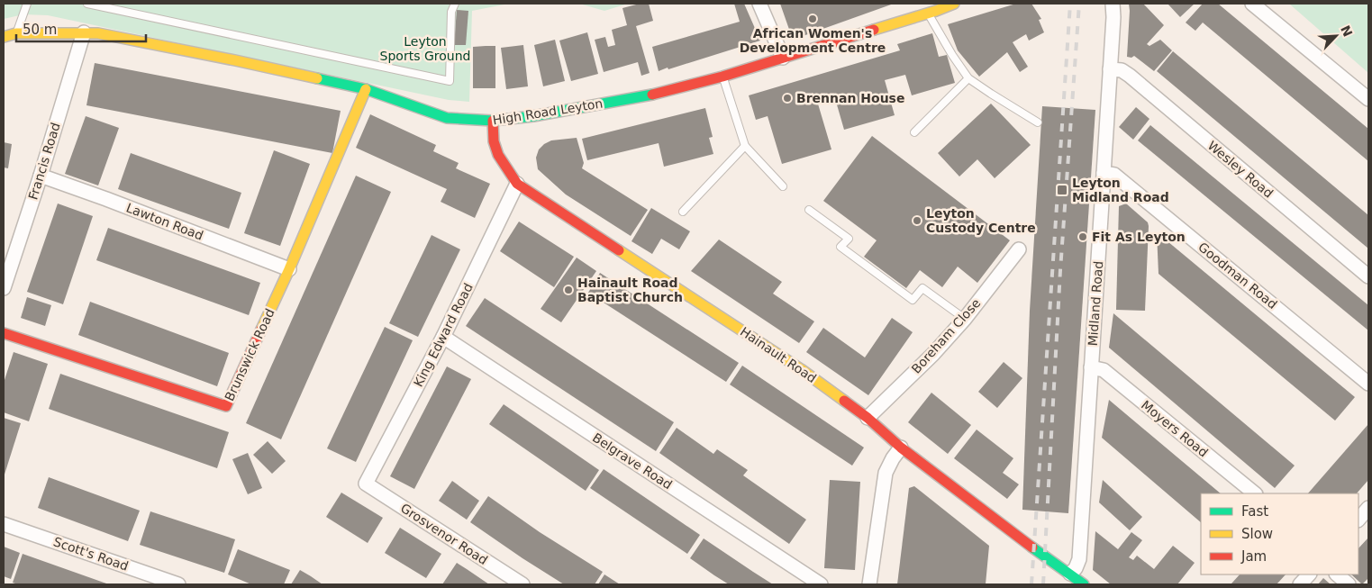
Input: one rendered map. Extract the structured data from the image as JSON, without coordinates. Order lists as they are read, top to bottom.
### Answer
{
  "streets": {
    "street": [
      "High Road Leyton",
      "Francis Road",
      "Wesley Road",
      "Lawton Road",
      "Goodman Road",
      "Midland Road",
      "King Edward Road",
      "Boreham Close",
      "Brunswick Road",
      "Hainault Road",
      "Moyers Road",
      "Belgrave Road",
      "Grosvenor Road",
      "Scott's Road"
    ]
  },
  "crossings": [
    ["High Road Leyton", "Francis Road"],
    ["High Road Leyton", "Brunswick Road"],
    ["High Road Leyton", "Hainault Road"],
    ["Francis Road", "Lawton Road"],
    ["Wesley Road", "Midland Road"],
    ["Lawton Road", "Brunswick Road"],
    ["Goodman Road", "Midland Road"],
    ["Midland Road", "Hainault Road"],
    ["Midland Road", "Moyers Road"],
    ["King Edward Road", "Hainault Road"],
    ["King Edward Road", "Belgrave Road"],
    ["King Edward Road", "Grosvenor Road"],
    ["Boreham Close", "Hainault Road"]
  ],
  "parks": ["Leyton Sports Ground"],
  "places": {
    "other": [
      "African Women's Development Centre",
      "Brennan House",
      "Leyton Custody Centre",
      "Fit As Leyton",
      "Hainault Road Baptist Church"
    ],
    "transit": ["Leyton Midland Road"]
  },
  "legend": ["Fast", "Slow", "Jam"],
  "scale_bar": "50 m",
  "north": "top right"
}
